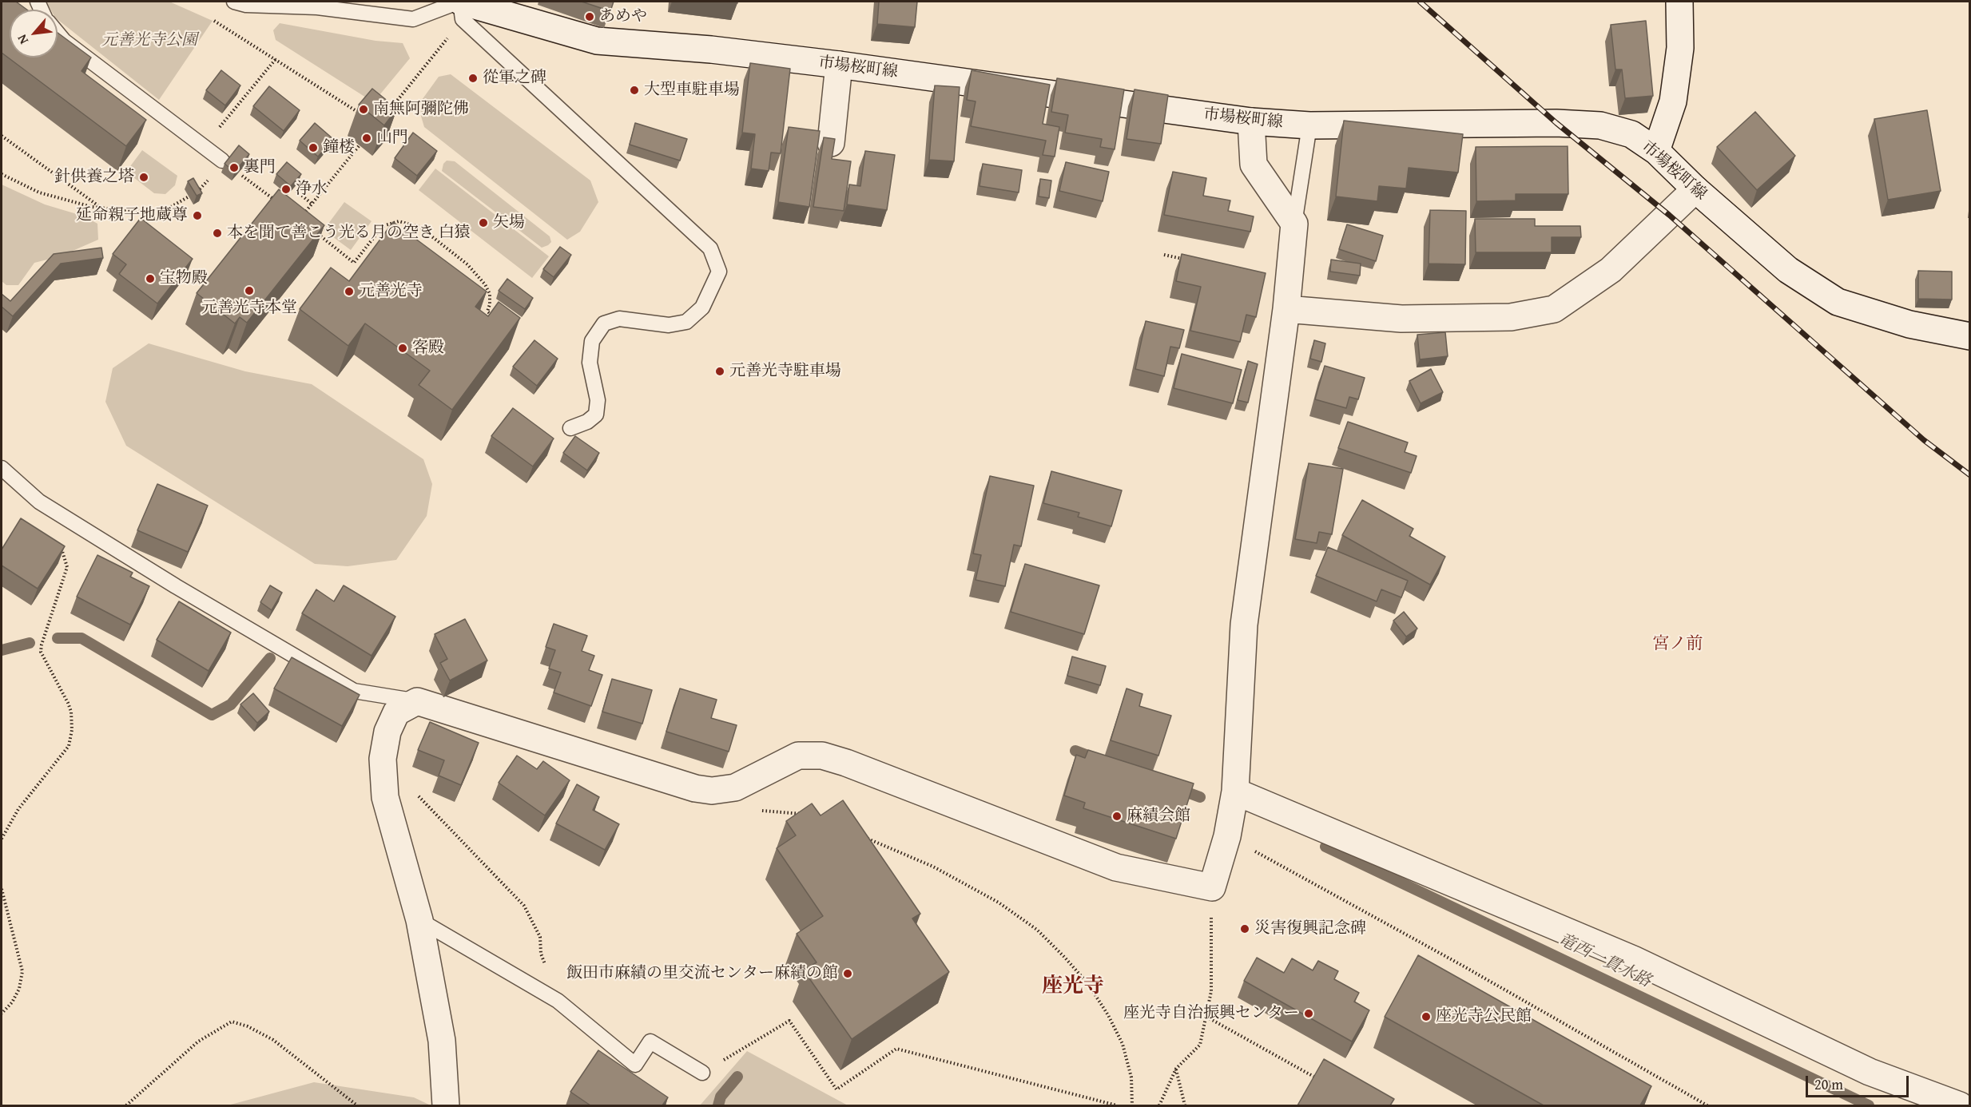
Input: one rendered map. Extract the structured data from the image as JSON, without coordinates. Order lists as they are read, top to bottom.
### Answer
{
  "streets": {
    "street": ["市場桜町線"]
  },
  "districts": ["宮ノ前", "座光寺"],
  "water": ["竜西一貫水路"],
  "parks": ["元善光寺公園"],
  "places": [
    "あめや",
    "從軍之碑",
    "大型車駐車場",
    "南無阿彌陀佛",
    "山門",
    "鐘楼",
    "裏門",
    "針供養之塔",
    "浄水",
    "延命親子地蔵尊",
    "矢場",
    "本を聞て善こう光る月の空き 白猿",
    "宝物殿",
    "元善光寺本堂",
    "元善光寺",
    "客殿",
    "元善光寺駐車場",
    "麻績会館",
    "災害復興記念碑",
    "飯田市麻績の里交流センター麻績の館",
    "座光寺自治振興センター",
    "座光寺公民館"
  ],
  "scale_bar": "20 m",
  "north": "bottom left"
}
